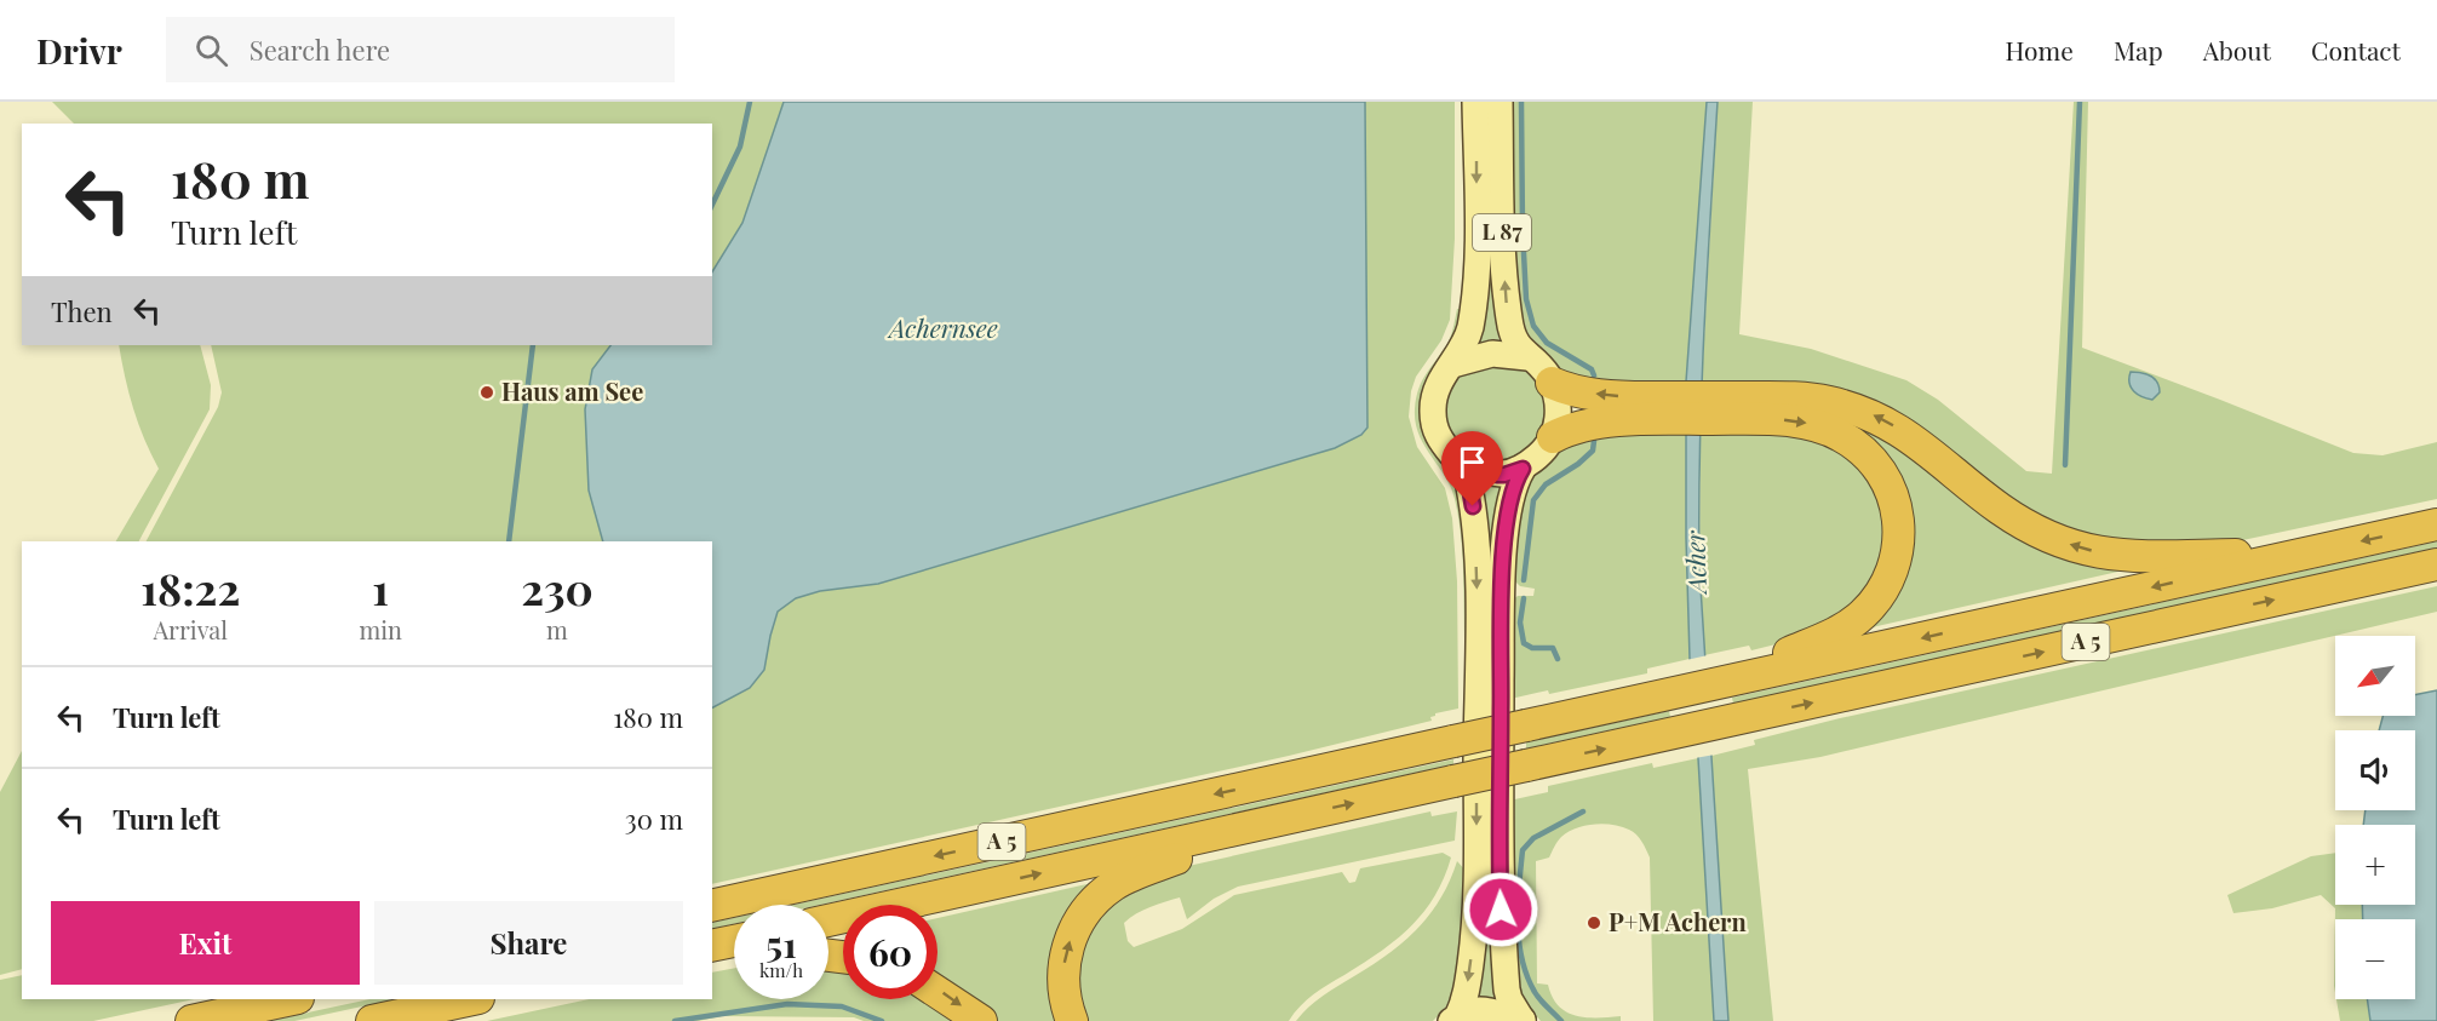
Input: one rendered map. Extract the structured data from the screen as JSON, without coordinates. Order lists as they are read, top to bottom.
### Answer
{
  "streets": {
    "highway": ["A 5"],
    "main road": ["L 87"]
  },
  "water": ["Achernsee", "Acher"],
  "places": ["Haus am See", "P+M Achern"],
  "north": "bottom left",
  "page": {
    "header": "Drivr",
    "search": "Search here",
    "nav": [
      "Home",
      "Map",
      "About",
      "Contact"
    ],
    "turn": ["180 m", "Turn left"],
    "then": "Then",
    "eta": [
      "18:22",
      "Arrival",
      "1",
      "min",
      "230",
      "m"
    ],
    "map_buttons": ["+", "−"],
    "list": [
      {
        "name": "Turn left",
        "value": "180 m"
      },
      {
        "name": "Turn left",
        "value": "30 m"
      }
    ],
    "buttons": ["Exit", "Share"],
    "speed": "51 km/h",
    "limit": "60"
  }
}
